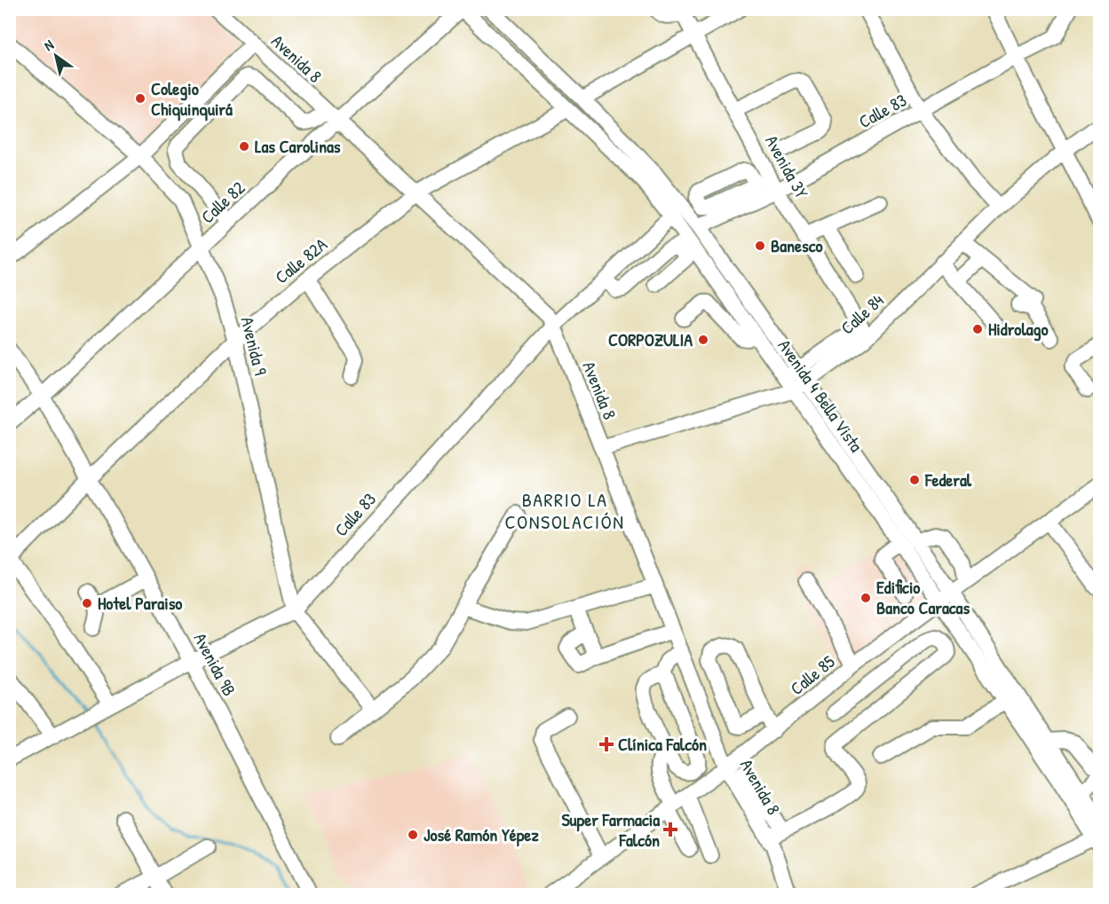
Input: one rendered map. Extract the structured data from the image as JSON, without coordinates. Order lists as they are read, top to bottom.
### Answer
{
  "streets": {
    "street": [
      "Avenida 8",
      "Calle 83",
      "Avenida 3Y",
      "Calle 82",
      "Calle 82A",
      "Calle 84",
      "Avenida 9",
      "Avenida 4 Bella Vista",
      "Avenida 9B",
      "Calle 85"
    ]
  },
  "crossings": [
    ["Avenida 8", "Calle 83"],
    ["Avenida 8", "Calle 82"],
    ["Avenida 8", "Calle 82A"],
    ["Avenida 8", "Calle 84"],
    ["Avenida 8", "Calle 85"],
    ["Calle 83", "Avenida 3Y"],
    ["Calle 83", "Calle 82A"],
    ["Calle 83", "Avenida 9"],
    ["Calle 83", "Avenida 4 Bella Vista"],
    ["Calle 83", "Avenida 9B"],
    ["Avenida 3Y", "Calle 84"],
    ["Calle 82", "Avenida 9"],
    ["Calle 82", "Avenida 4 Bella Vista"],
    ["Calle 82", "Avenida 9B"],
    ["Calle 82A", "Avenida 9"],
    ["Calle 82A", "Avenida 4 Bella Vista"],
    ["Calle 82A", "Avenida 9B"],
    ["Calle 84", "Avenida 4 Bella Vista"],
    ["Avenida 4 Bella Vista", "Calle 85"]
  ],
  "districts": ["BARRIO LA CONSOLACIÓN"],
  "places": {
    "other": [
      "Colegio Chiquinquirá",
      "Las Carolinas",
      "Banesco",
      "Hidrolago",
      "CORPOZULIA",
      "Federal",
      "Edificio Banco Caracas",
      "Hotel Paraiso",
      "José Ramón Yépez"
    ],
    "health": ["Clínica Falcón", "Super Farmacia Falcón"]
  },
  "north": "top left"
}
